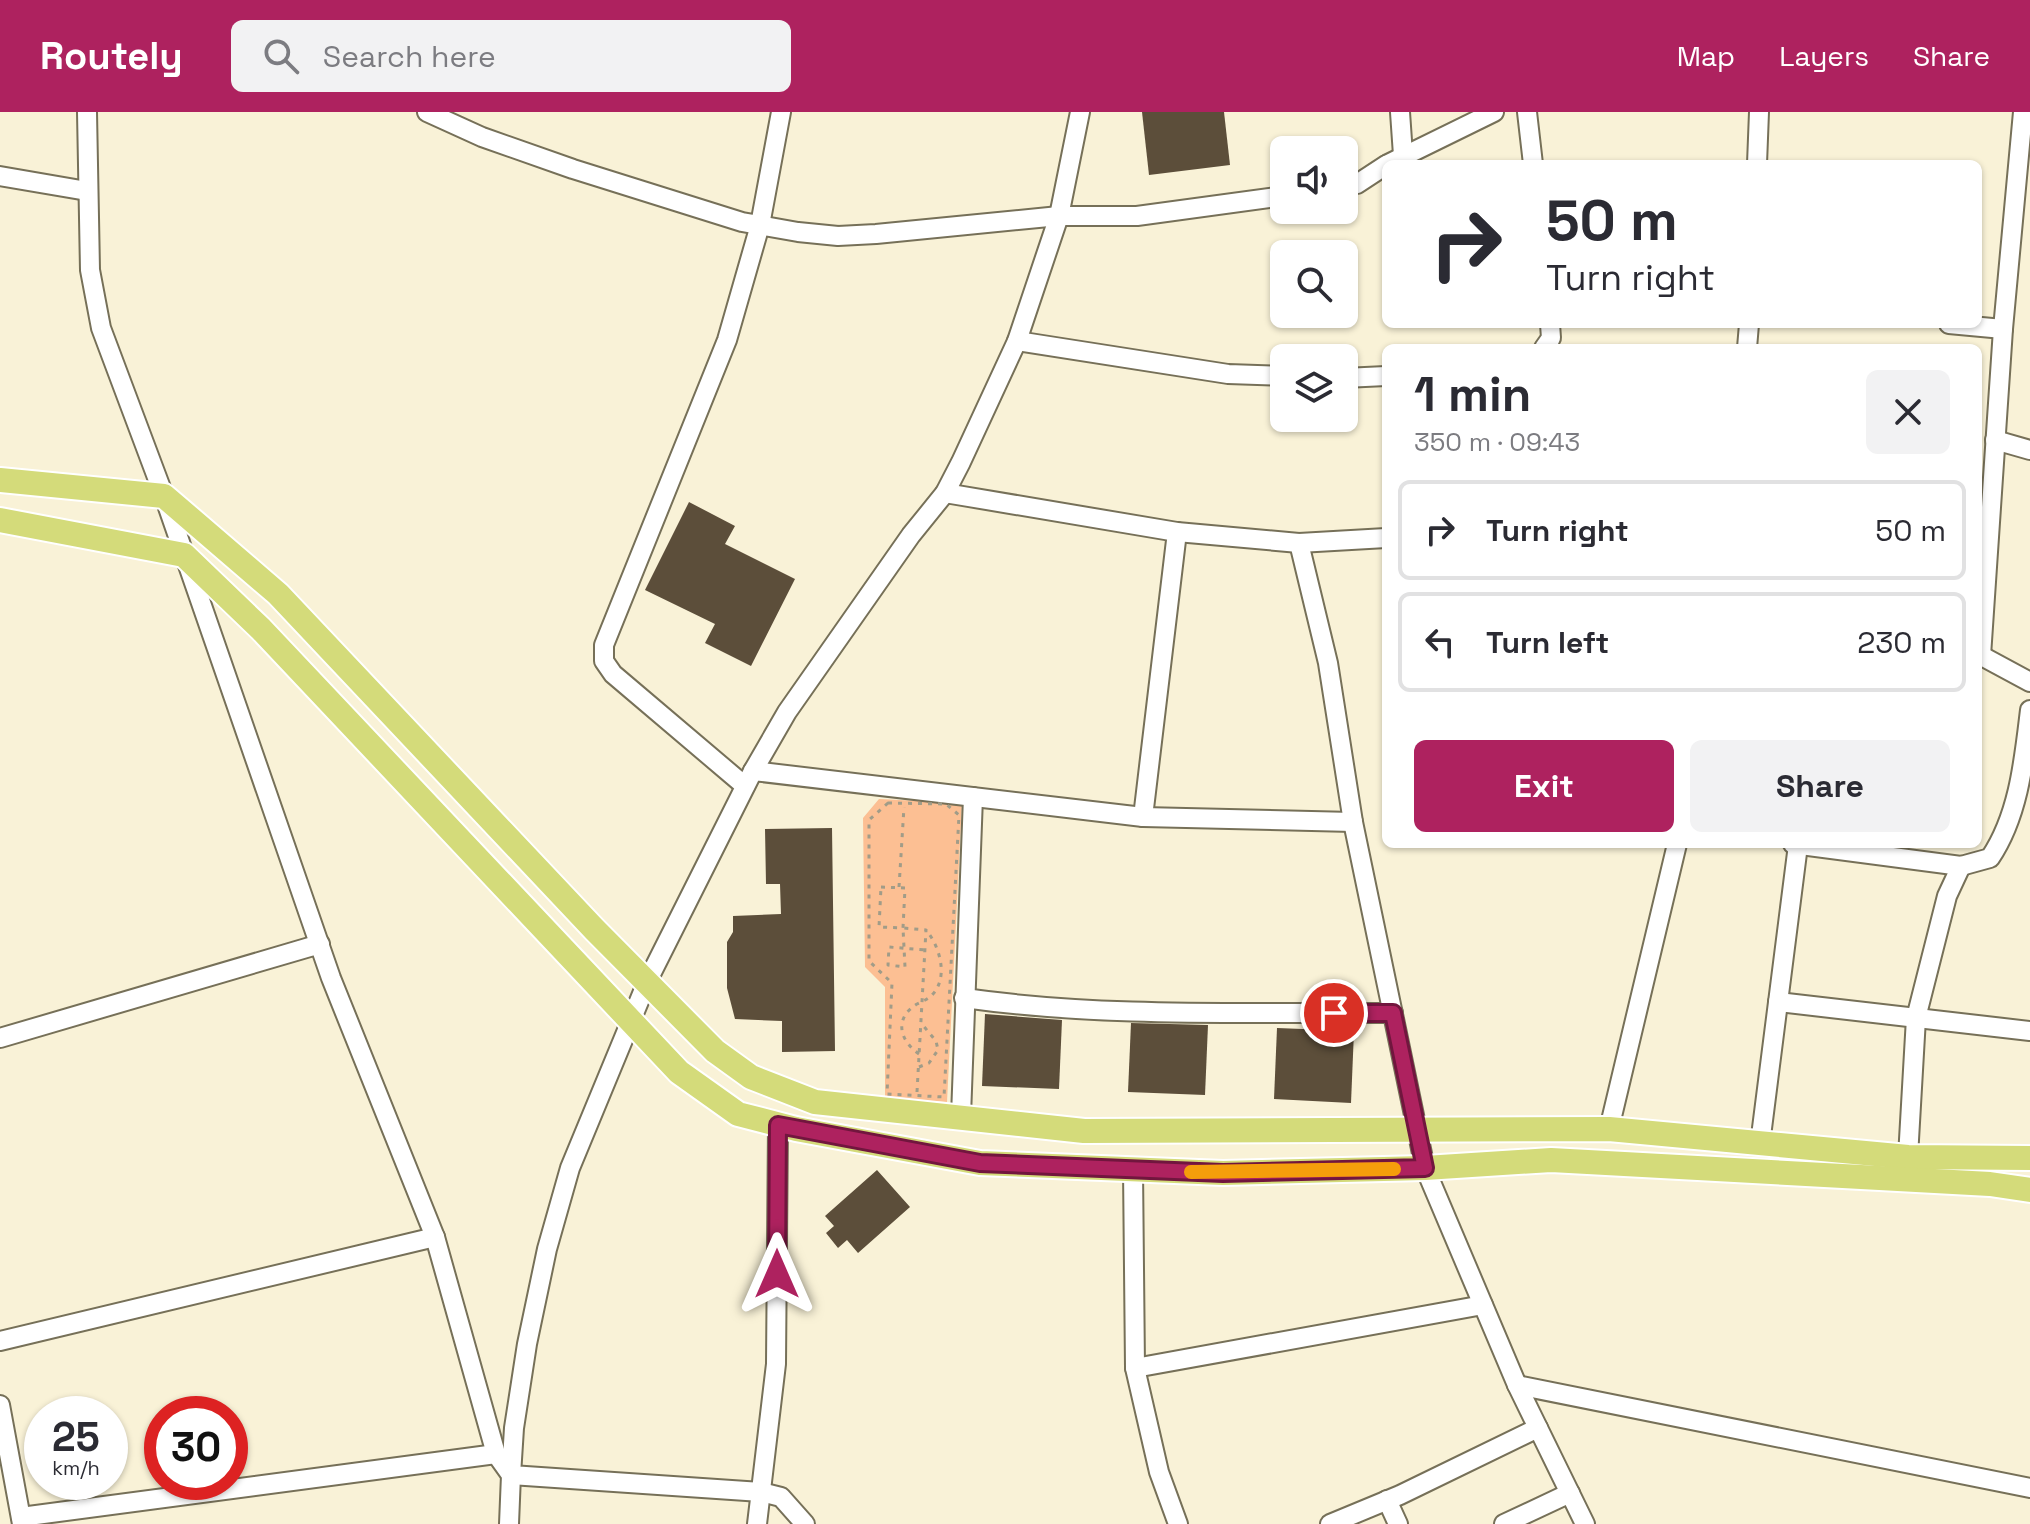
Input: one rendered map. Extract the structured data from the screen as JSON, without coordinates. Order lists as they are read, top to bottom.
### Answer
{
  "page": {
    "header": "Routely",
    "search": "Search here",
    "nav": ["Map", "Layers", "Share"],
    "turn": ["50 m", "Turn right"],
    "heading": ["1 min", "350 m · 09:43"],
    "list": [
      {
        "name": "Turn right",
        "value": "50 m"
      },
      {
        "name": "Turn left",
        "value": "230 m"
      }
    ],
    "buttons": ["Exit", "Share"],
    "speed": "25 km/h",
    "limit": "30"
  }
}
